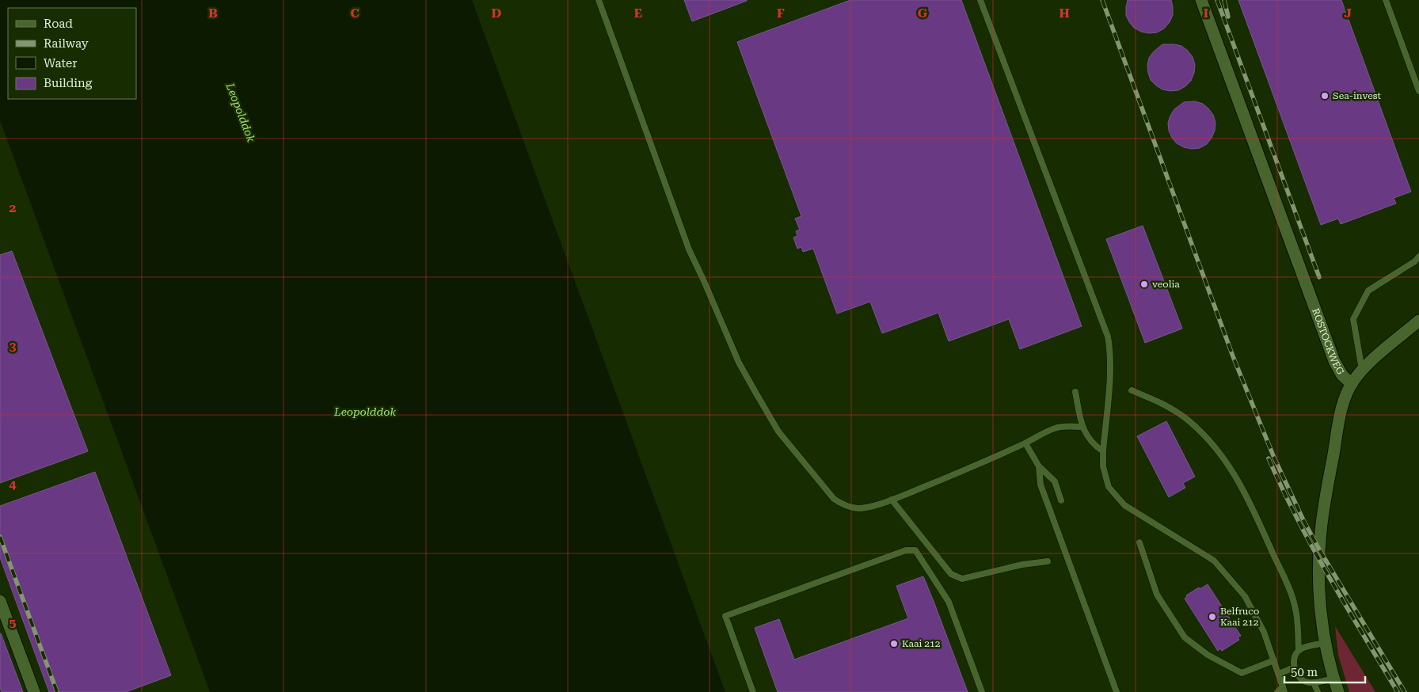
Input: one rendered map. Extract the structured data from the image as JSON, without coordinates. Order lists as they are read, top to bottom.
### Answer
{
  "streets": {
    "street": ["ROSTOCKWEG"]
  },
  "water": ["Leopolddok"],
  "places": [
    "Sea-invest",
    "veolia",
    "Belfruco Kaai 212",
    "Kaai 212"
  ],
  "legend": [
    "Road",
    "Railway",
    "Water",
    "Building"
  ],
  "scale_bar": "50 m",
  "grid": {
    "columns": [
      "B",
      "C",
      "D",
      "E",
      "F",
      "G",
      "H",
      "I",
      "J"
    ],
    "rows": [
      "2",
      "3",
      "4",
      "5"
    ]
  }
}
